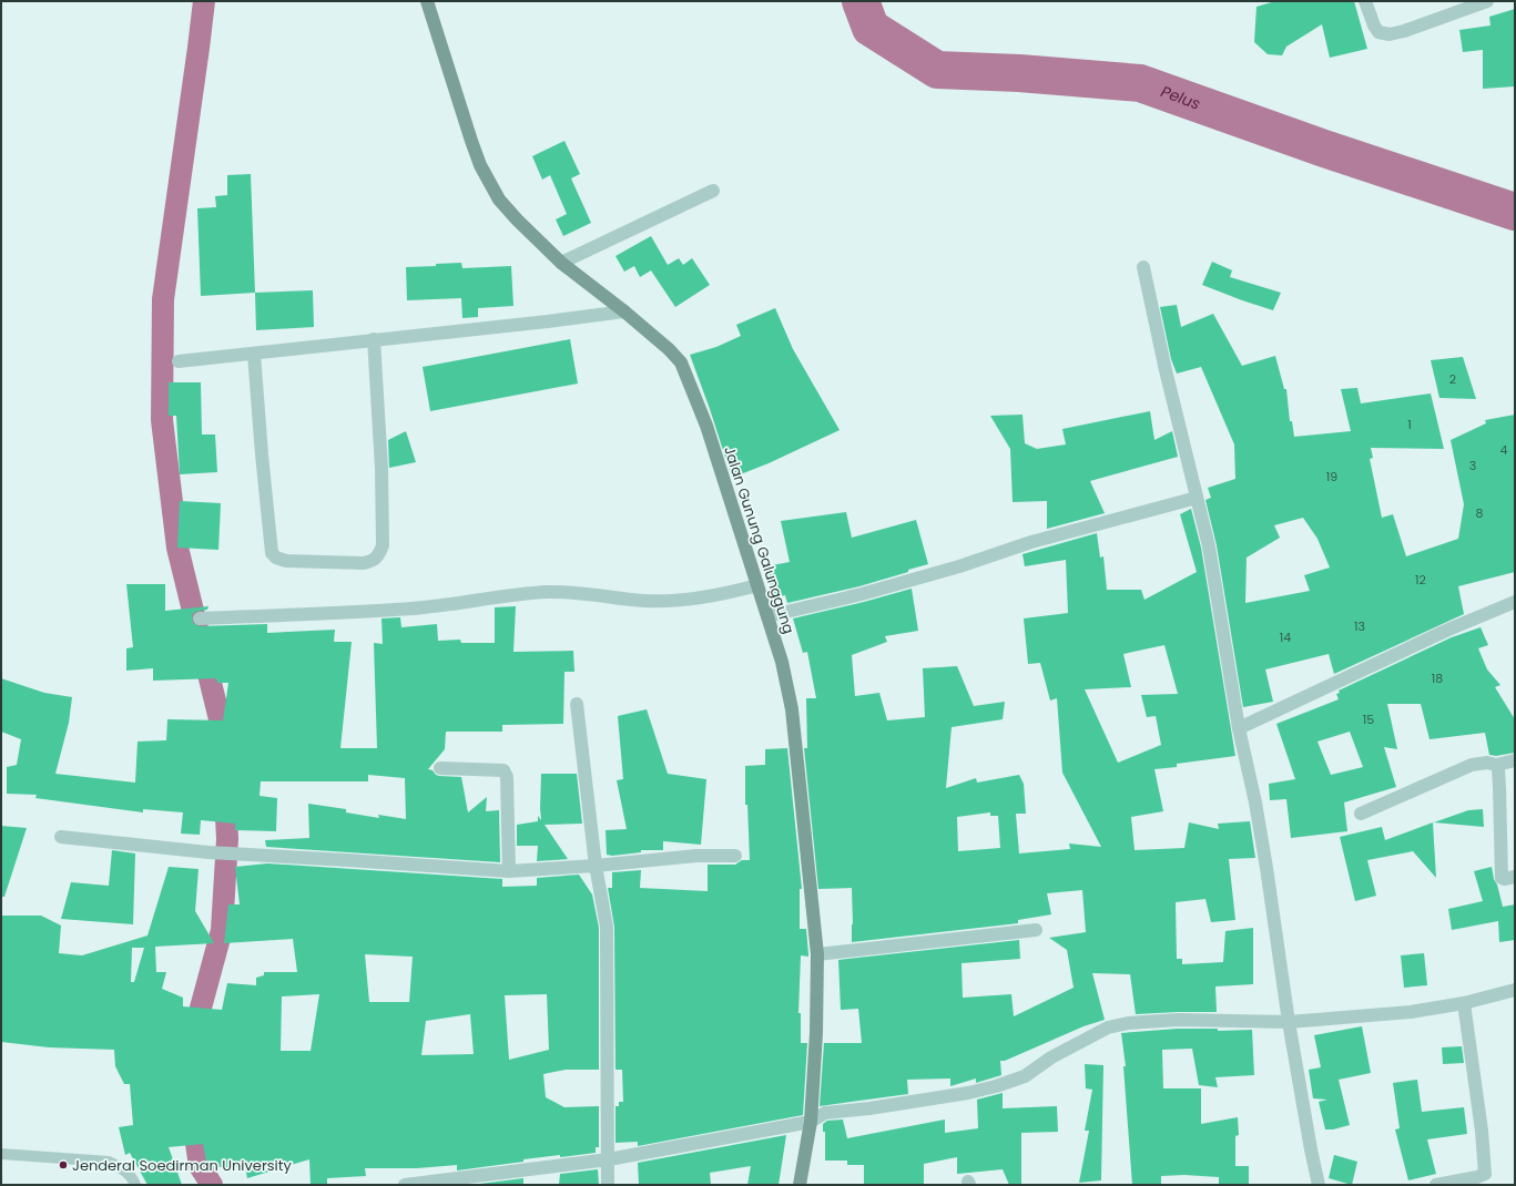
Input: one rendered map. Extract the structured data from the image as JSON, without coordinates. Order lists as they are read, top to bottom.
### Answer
{
  "streets": {
    "street": ["Jalan Gunung Galunggung"]
  },
  "water": ["Pelus"],
  "places": ["Jenderal Soedirman University"],
  "house_numbers": [
    "2",
    "1",
    "4",
    "3",
    "19",
    "8",
    "12",
    "13",
    "14",
    "18",
    "15"
  ]
}
